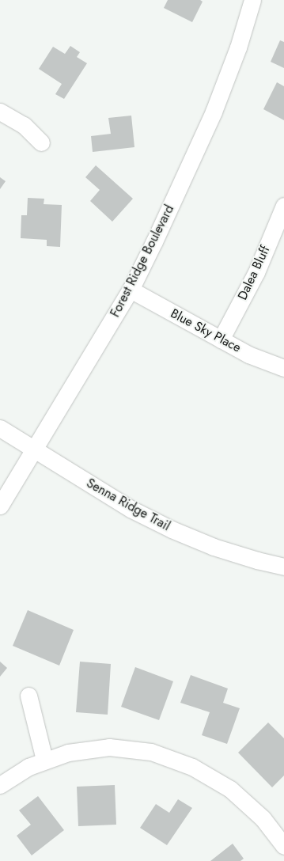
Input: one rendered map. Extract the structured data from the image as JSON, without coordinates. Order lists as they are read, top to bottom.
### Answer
{
  "streets": {
    "street": [
      "Forest Ridge Boulevard",
      "Dalea Bluff",
      "Blue Sky Place",
      "Senna Ridge Trail"
    ]
  },
  "crossings": [
    ["Forest Ridge Boulevard", "Blue Sky Place"],
    ["Forest Ridge Boulevard", "Senna Ridge Trail"],
    ["Dalea Bluff", "Blue Sky Place"]
  ]
}
